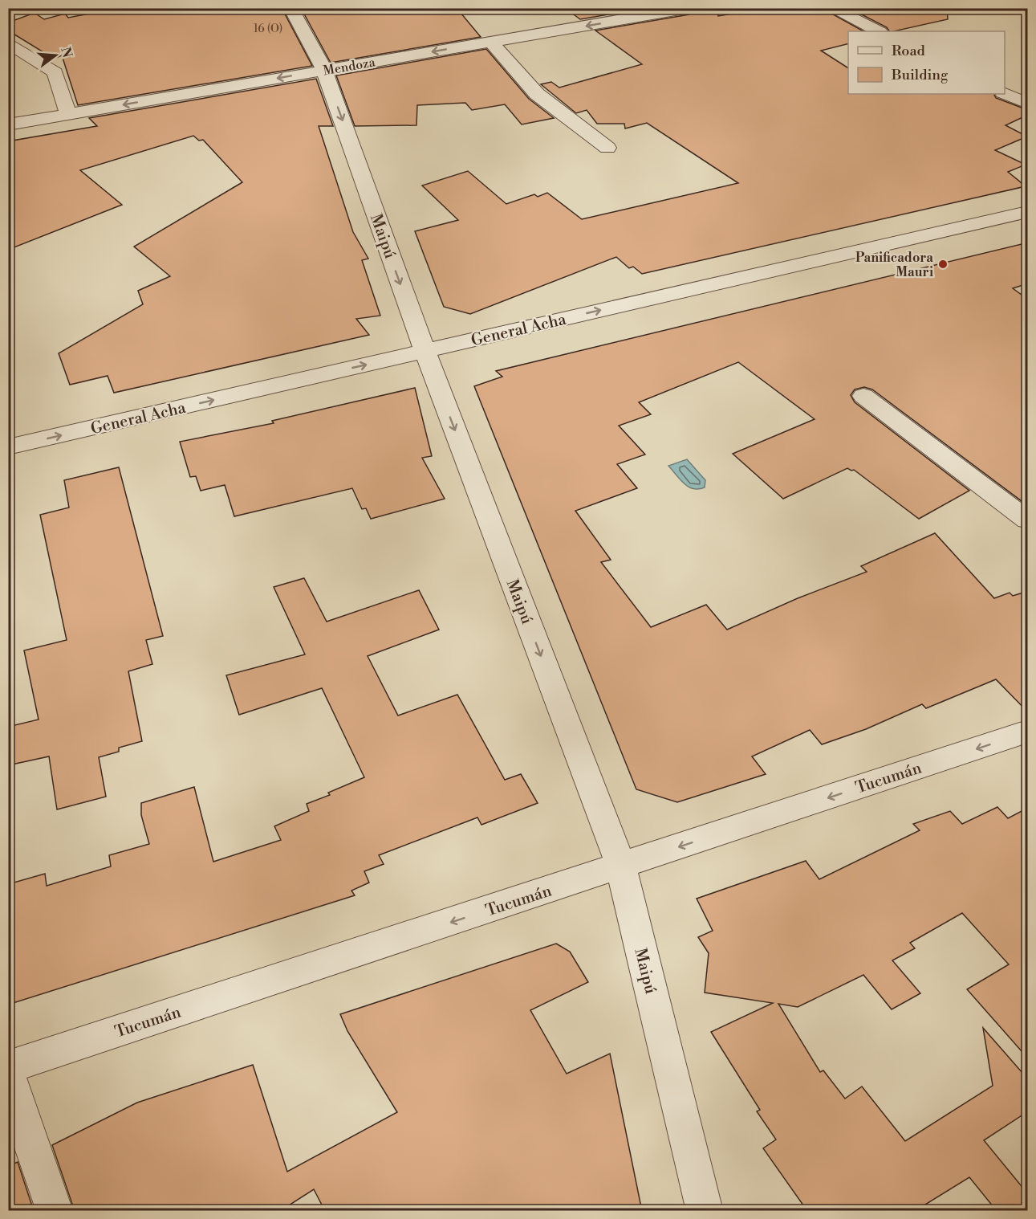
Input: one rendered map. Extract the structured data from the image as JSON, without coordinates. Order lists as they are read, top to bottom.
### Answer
{
  "streets": {
    "street": [
      "Mendoza",
      "Maipú",
      "General Acha",
      "Tucumán"
    ]
  },
  "crossings": [
    ["Mendoza", "Maipú"],
    ["Maipú", "General Acha"],
    ["Maipú", "Tucumán"]
  ],
  "one_way": [
    "Mendoza",
    "Maipú",
    "General Acha",
    "Tucumán"
  ],
  "places": ["Panificadora Mauri"],
  "house_numbers": ["16 (O)"],
  "legend": ["Road", "Building"],
  "north": "right"
}
